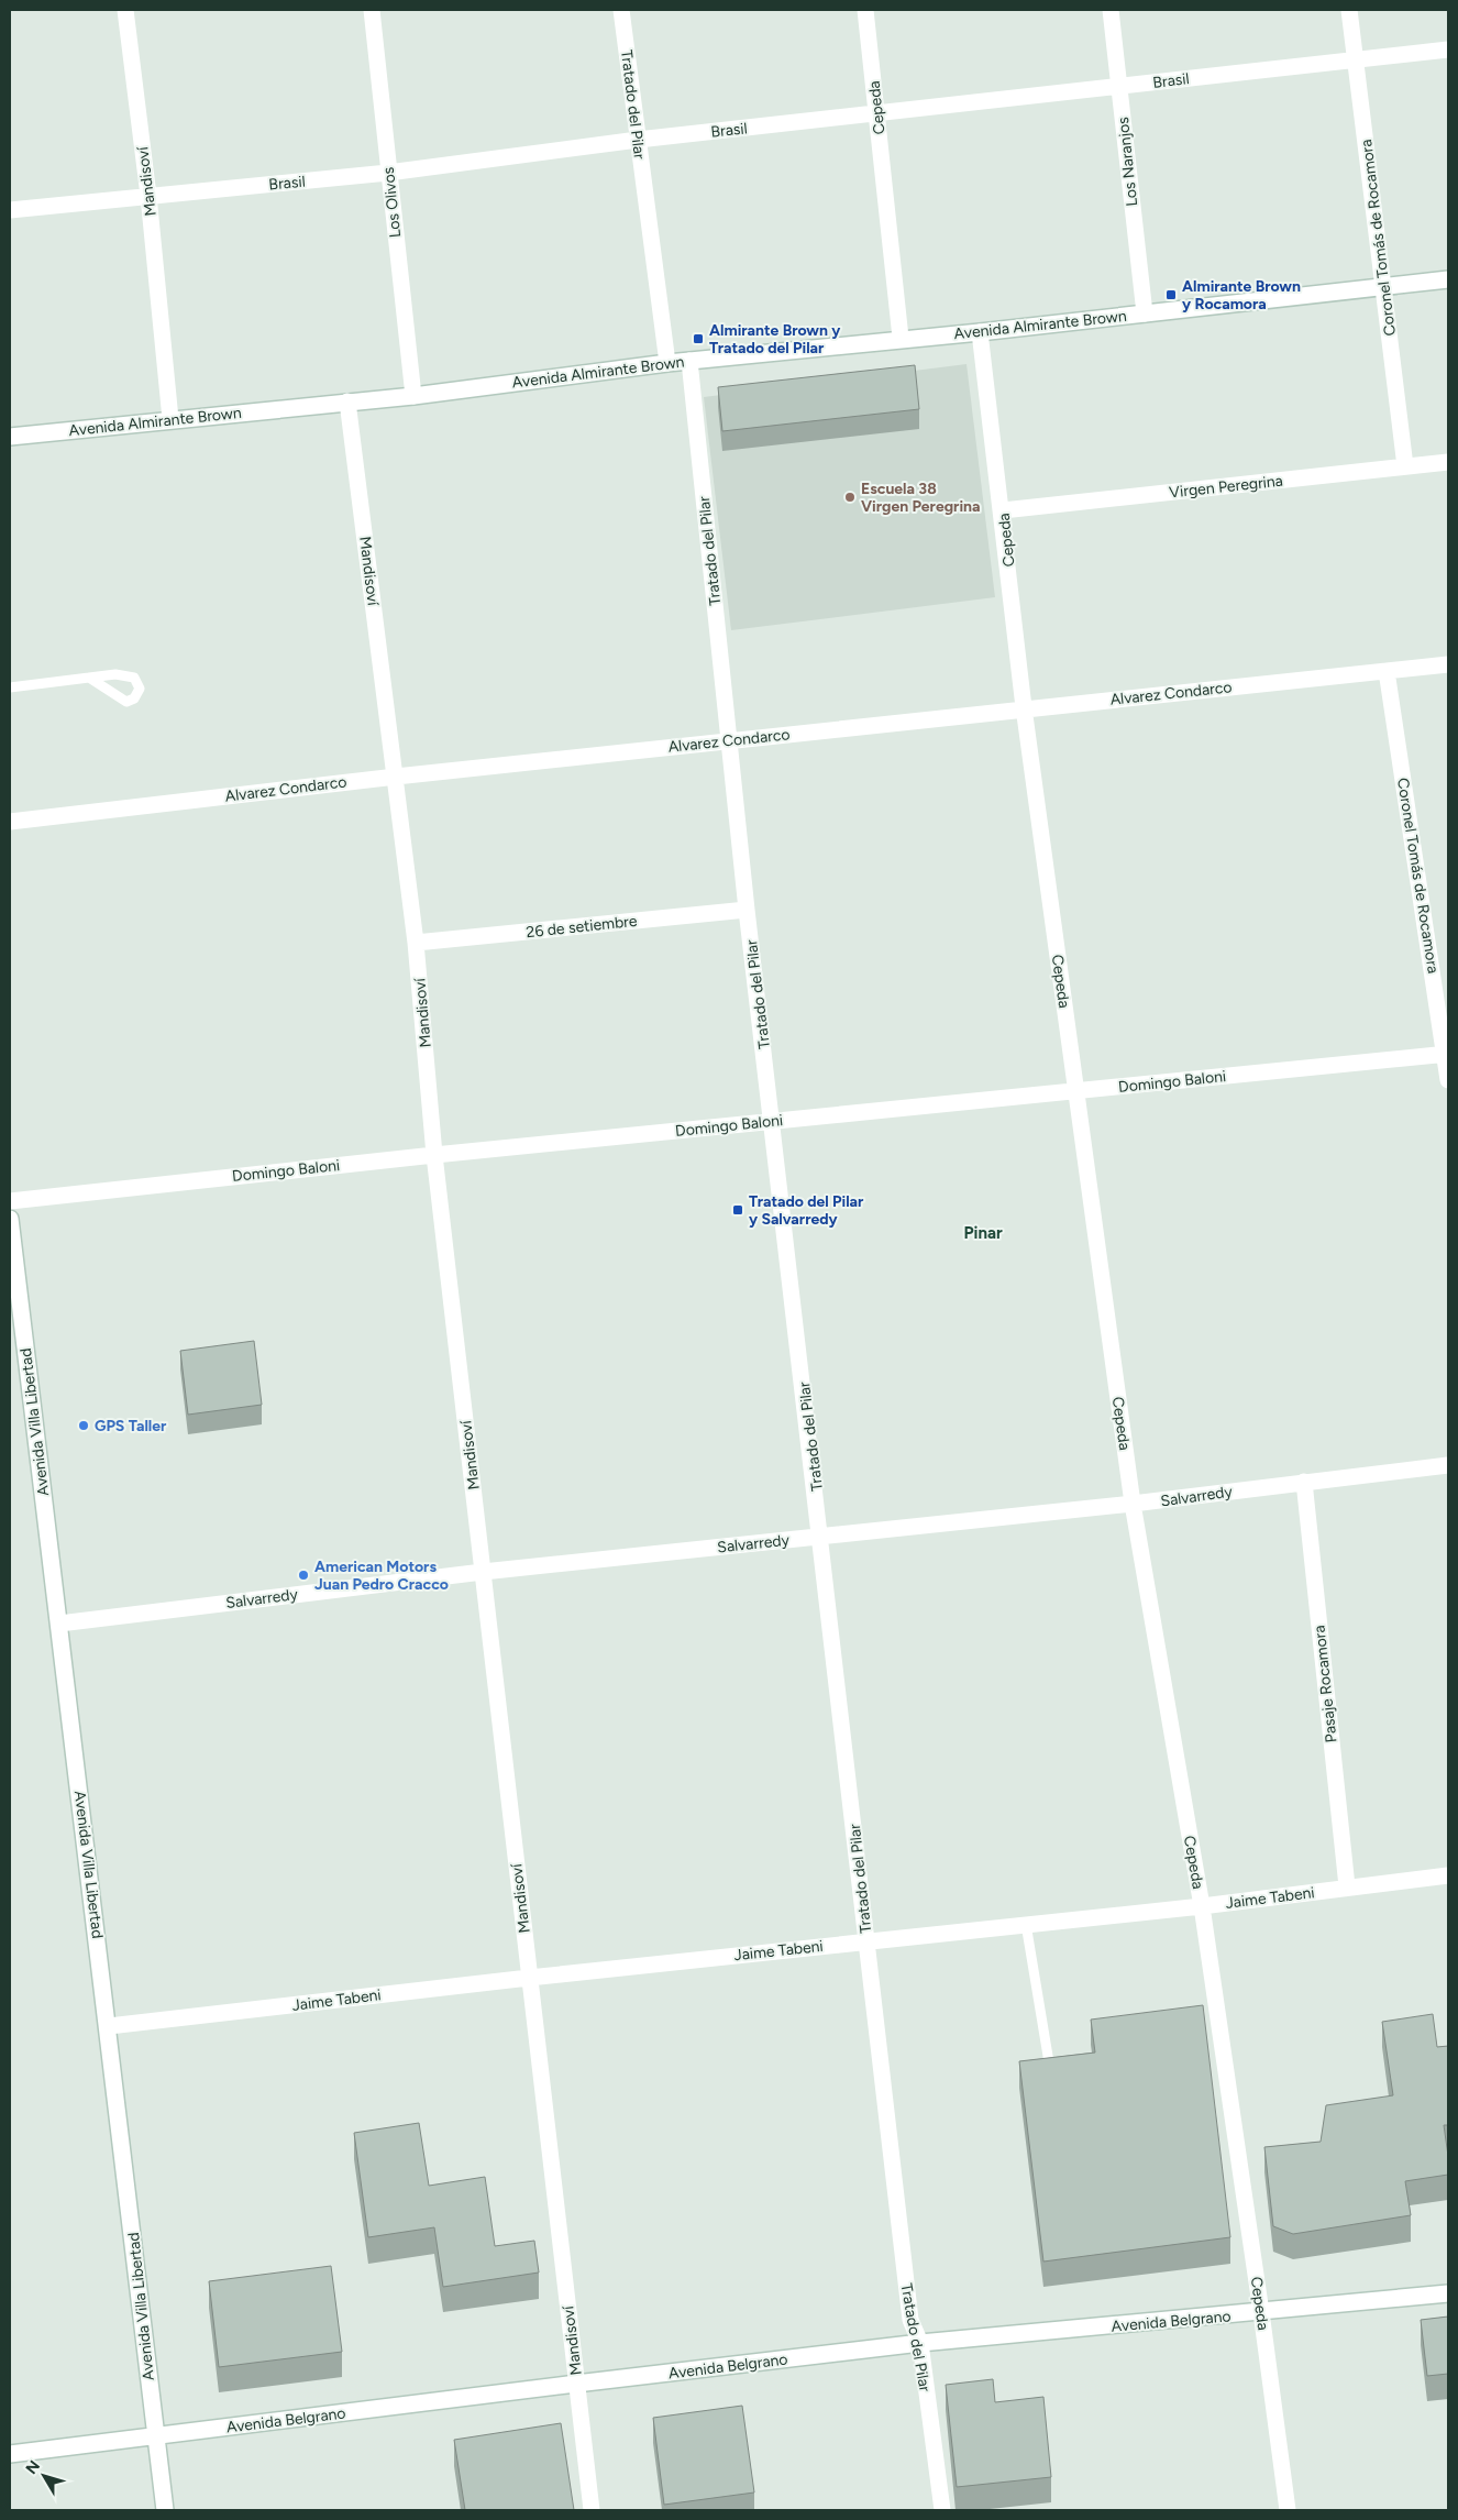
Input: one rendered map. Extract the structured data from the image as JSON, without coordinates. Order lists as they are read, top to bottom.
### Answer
{
  "streets": {
    "street": [
      "Brasil",
      "Tratado del Pilar",
      "Cepeda",
      "Los Naranjos",
      "Mandisoví",
      "Los Olivos",
      "Coronel Tomás de Rocamora",
      "Avenida Almirante Brown",
      "Virgen Peregrina",
      "Alvarez Condarco",
      "26 de setiembre",
      "Domingo Baloni",
      "Avenida Villa Libertad",
      "Salvarredy",
      "Pasaje Rocamora",
      "Jaime Tabeni",
      "Avenida Belgrano"
    ]
  },
  "crossings": [
    ["Brasil", "Tratado del Pilar"],
    ["Brasil", "Cepeda"],
    ["Brasil", "Los Naranjos"],
    ["Brasil", "Mandisoví"],
    ["Brasil", "Los Olivos"],
    ["Brasil", "Coronel Tomás de Rocamora"],
    ["Tratado del Pilar", "Avenida Almirante Brown"],
    ["Tratado del Pilar", "Alvarez Condarco"],
    ["Tratado del Pilar", "26 de setiembre"],
    ["Tratado del Pilar", "Domingo Baloni"],
    ["Tratado del Pilar", "Salvarredy"],
    ["Tratado del Pilar", "Jaime Tabeni"],
    ["Tratado del Pilar", "Avenida Belgrano"],
    ["Cepeda", "Avenida Almirante Brown"],
    ["Cepeda", "Virgen Peregrina"],
    ["Cepeda", "Alvarez Condarco"],
    ["Cepeda", "Domingo Baloni"],
    ["Cepeda", "Salvarredy"],
    ["Cepeda", "Jaime Tabeni"],
    ["Cepeda", "Avenida Belgrano"],
    ["Los Naranjos", "Avenida Almirante Brown"],
    ["Mandisoví", "Avenida Almirante Brown"],
    ["Mandisoví", "Alvarez Condarco"],
    ["Mandisoví", "26 de setiembre"],
    ["Mandisoví", "Domingo Baloni"],
    ["Mandisoví", "Salvarredy"],
    ["Mandisoví", "Jaime Tabeni"],
    ["Mandisoví", "Avenida Belgrano"],
    ["Los Olivos", "Avenida Almirante Brown"],
    ["Coronel Tomás de Rocamora", "Avenida Almirante Brown"],
    ["Coronel Tomás de Rocamora", "Virgen Peregrina"],
    ["Coronel Tomás de Rocamora", "Alvarez Condarco"],
    ["Coronel Tomás de Rocamora", "Domingo Baloni"],
    ["Avenida Villa Libertad", "Salvarredy"],
    ["Avenida Villa Libertad", "Jaime Tabeni"],
    ["Avenida Villa Libertad", "Avenida Belgrano"],
    ["Salvarredy", "Pasaje Rocamora"],
    ["Pasaje Rocamora", "Jaime Tabeni"]
  ],
  "districts": ["Pinar"],
  "places": {
    "transit": ["Almirante Brown y Rocamora", "Almirante Brown y Tratado del Pilar", "Tratado del Pilar y Salvarredy"],
    "other": ["Escuela 38 Virgen Peregrina", "GPS Taller", "American Motors Juan Pedro Cracco"]
  },
  "north": "top left"
}
